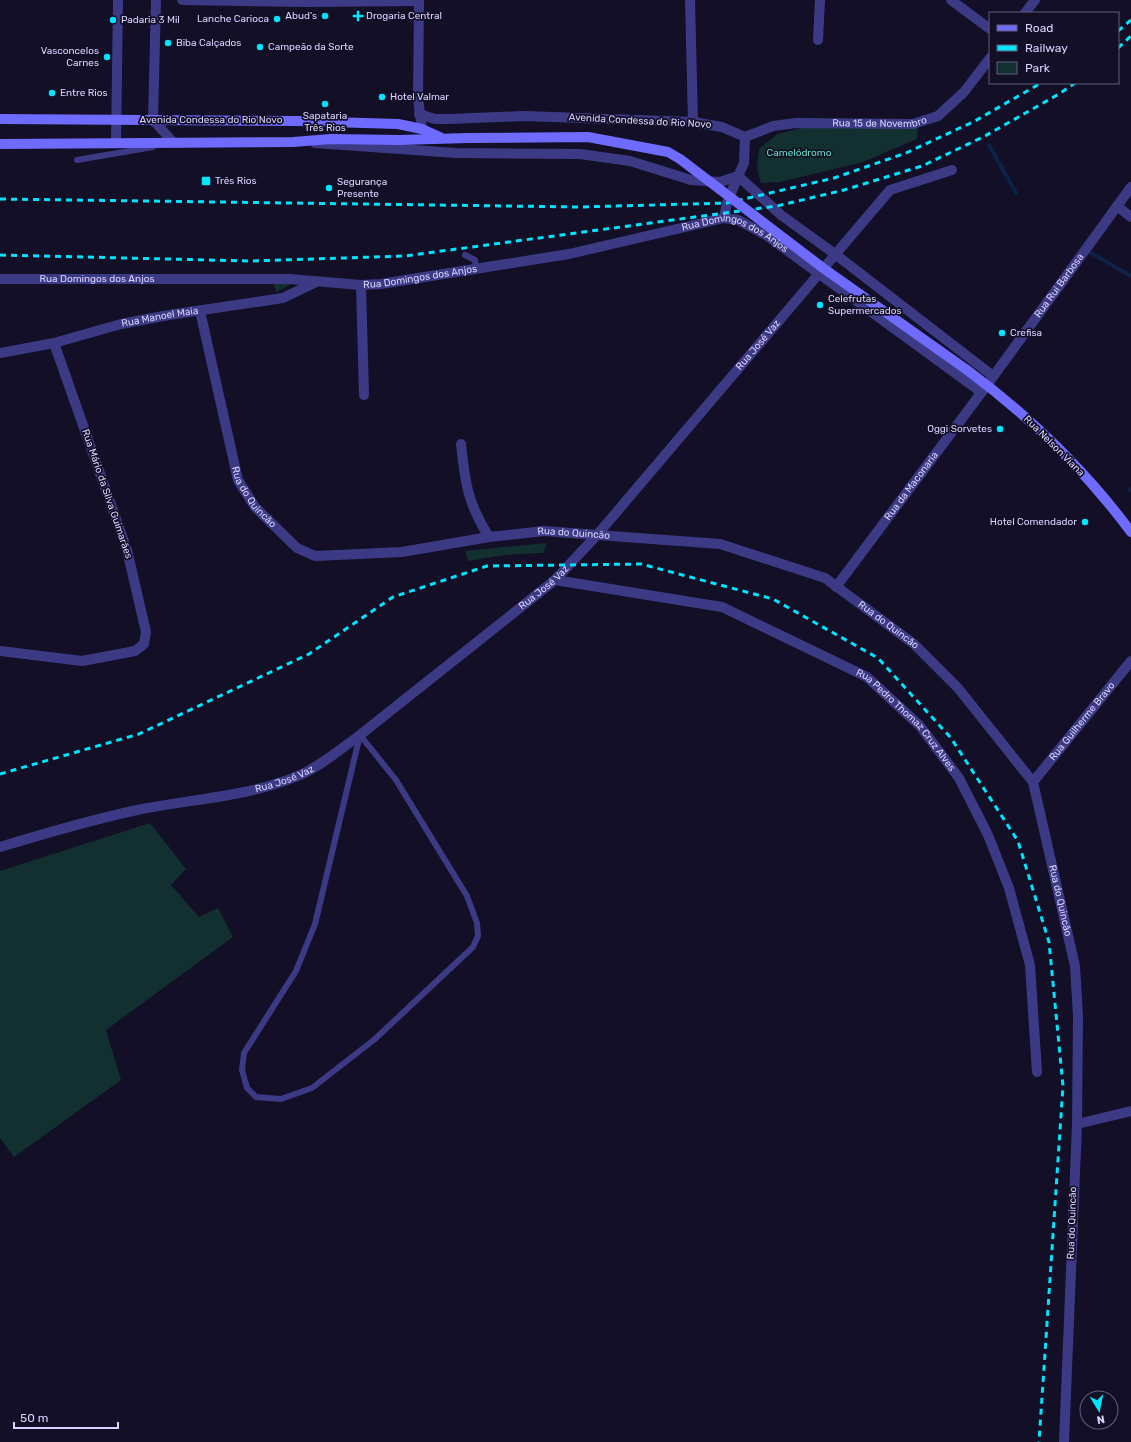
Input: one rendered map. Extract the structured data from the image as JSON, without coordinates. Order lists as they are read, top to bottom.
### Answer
{
  "streets": {
    "main road": ["Avenida Condessa do Rio Novo", "Rua Nelson Viana"],
    "street": [
      "Rua 15 de Novembro",
      "Rua Domingos dos Anjos",
      "Rua Rui Barbosa",
      "Rua Manoel Maia",
      "Rua José Vaz",
      "Rua da Maconaria",
      "Rua Mário da Silva Guimarães",
      "Rua do Quincão",
      "Rua Guilherme Bravo",
      "Rua Pedro Thomaz Cruz Alves"
    ]
  },
  "crossings": [
    ["Avenida Condessa do Rio Novo", "Rua 15 de Novembro"],
    ["Avenida Condessa do Rio Novo", "Rua Nelson Viana"],
    ["Rua Domingos dos Anjos", "Rua Manoel Maia"],
    ["Rua Domingos dos Anjos", "Rua José Vaz"],
    ["Rua Rui Barbosa", "Rua Nelson Viana"],
    ["Rua Rui Barbosa", "Rua da Maconaria"],
    ["Rua Manoel Maia", "Rua Mário da Silva Guimarães"],
    ["Rua Manoel Maia", "Rua do Quincão"],
    ["Rua José Vaz", "Rua do Quincão"],
    ["Rua José Vaz", "Rua Pedro Thomaz Cruz Alves"],
    ["Rua Nelson Viana", "Rua da Maconaria"],
    ["Rua da Maconaria", "Rua do Quincão"],
    ["Rua do Quincão", "Rua Guilherme Bravo"]
  ],
  "parks": ["Camelódromo"],
  "places": {
    "other": [
      "Abud's",
      "Lanche Carioca",
      "Padaria 3 Mil",
      "Biba Calçados",
      "Campeão da Sorte",
      "Vasconcelos Carnes",
      "Entre Rios",
      "Hotel Valmar",
      "Sapataria Três Rios",
      "Segurança Presente",
      "Celefrutas Supermercados",
      "Crefisa",
      "Oggi Sorvetes",
      "Hotel Comendador"
    ],
    "health": ["Drogaria Central"],
    "transit": ["Três Rios"]
  },
  "legend": ["Road", "Railway", "Park"],
  "scale_bar": "50 m",
  "north": "bottom"
}
